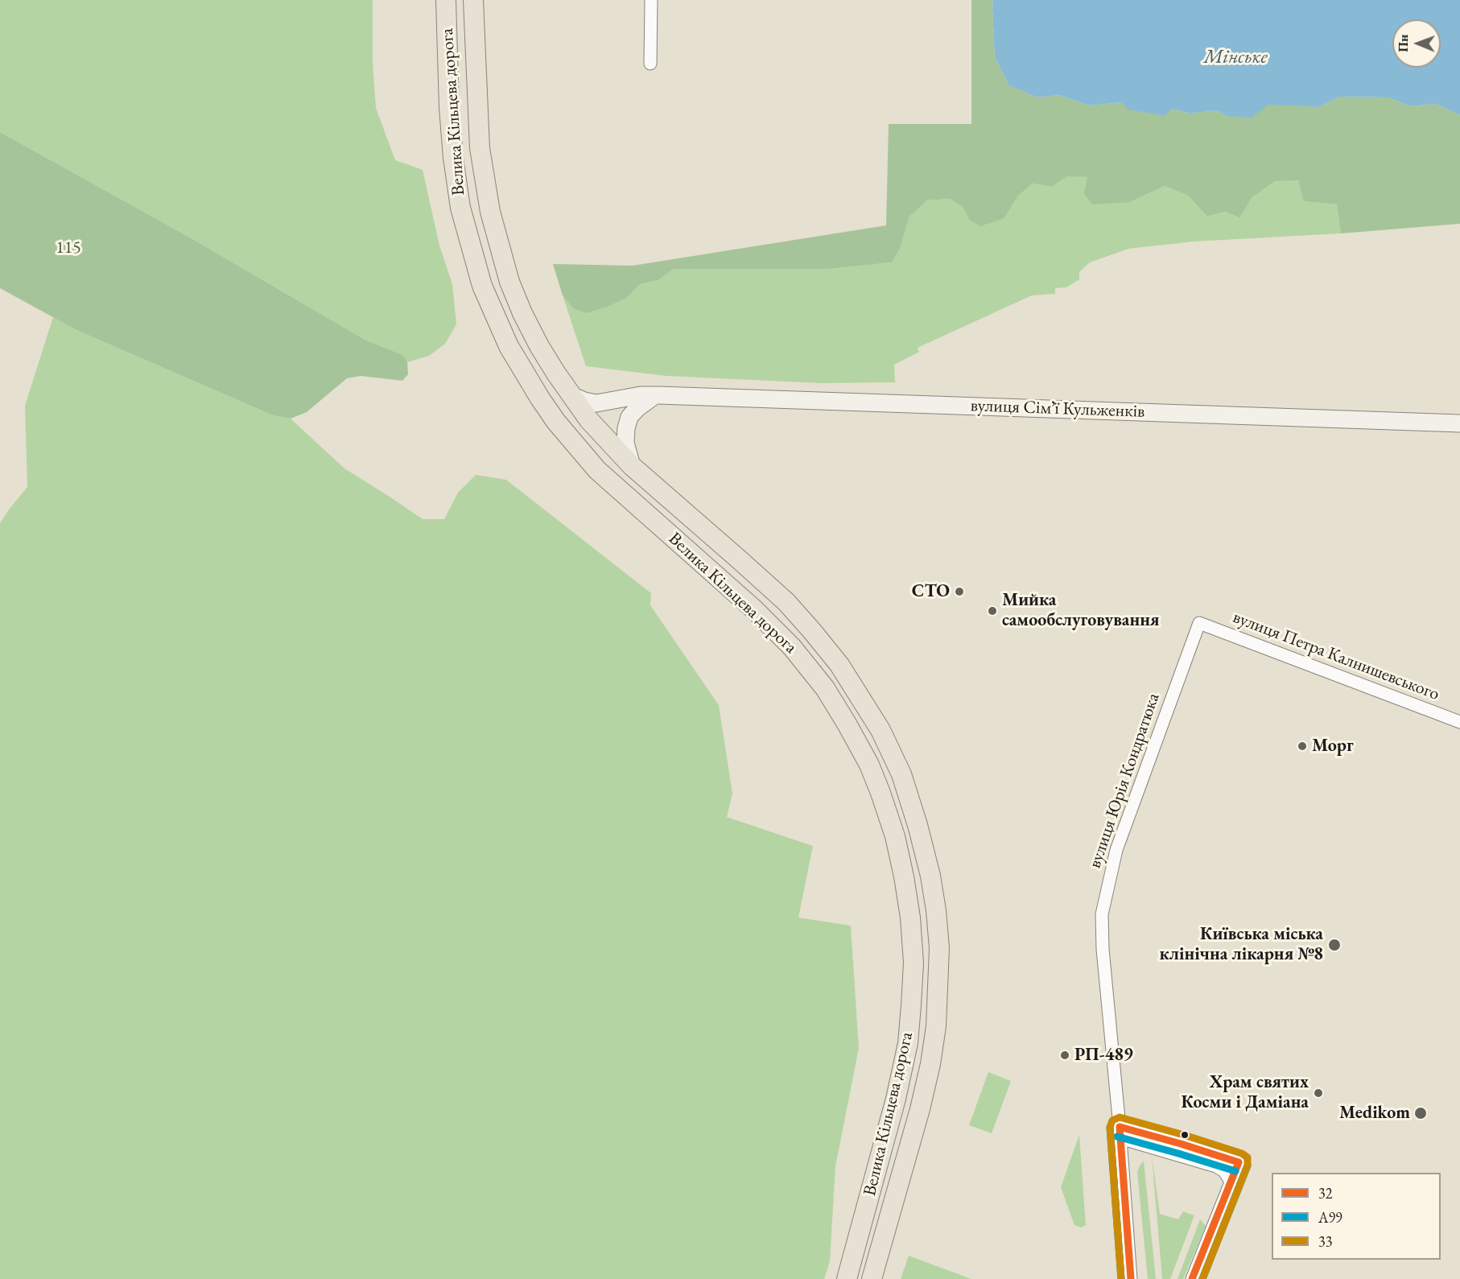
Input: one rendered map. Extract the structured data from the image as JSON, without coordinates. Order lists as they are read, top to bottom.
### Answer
{
  "streets": {
    "main road": ["Велика Кільцева дорога", "вулиця Сімʼї Кульженків"],
    "street": ["вулиця Петра Калнишевського", "вулиця Юрія Кондратюка"]
  },
  "crossings": [
    ["Велика Кільцева дорога", "вулиця Сімʼї Кульженків"],
    ["вулиця Петра Калнишевського", "вулиця Юрія Кондратюка"]
  ],
  "water": ["Мінське"],
  "parks": ["115"],
  "places": [
    "СТО",
    "Мийка самообслуговування",
    "Морг",
    "Київська міська клінічна лікарня №8",
    "РП-489",
    "Храм святих Косми і Даміана",
    "Medikom"
  ],
  "lines": ["transit line 33", "transit line 32", "transit line А99"],
  "legend": ["32", "А99", "33"],
  "north": "left"
}
